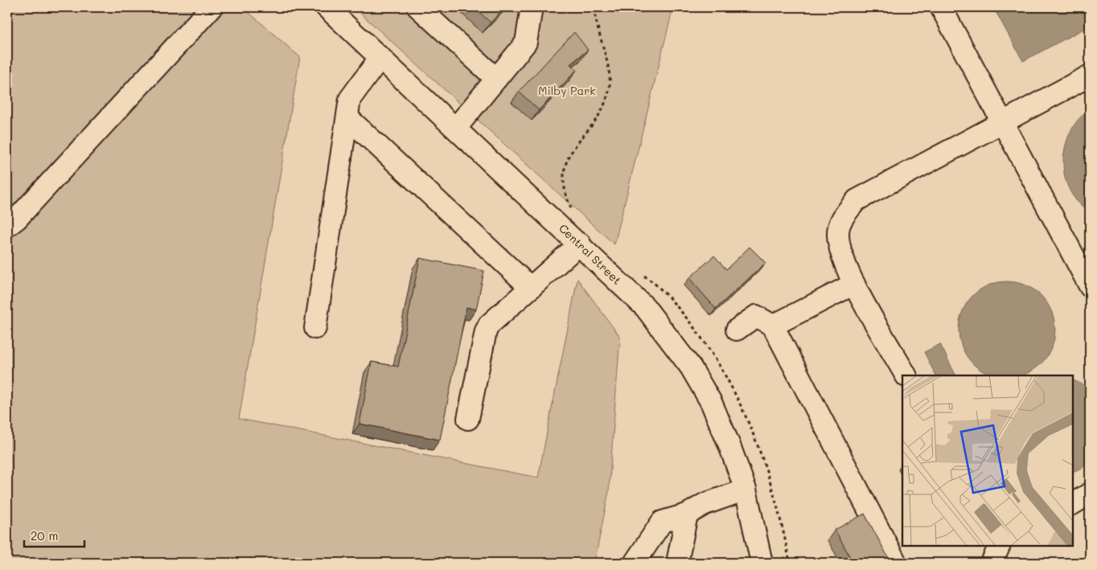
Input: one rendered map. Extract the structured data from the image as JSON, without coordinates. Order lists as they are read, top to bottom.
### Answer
{
  "streets": {
    "street": ["Central Street"]
  },
  "parks": ["Milby Park"],
  "scale_bar": "20 m"
}
